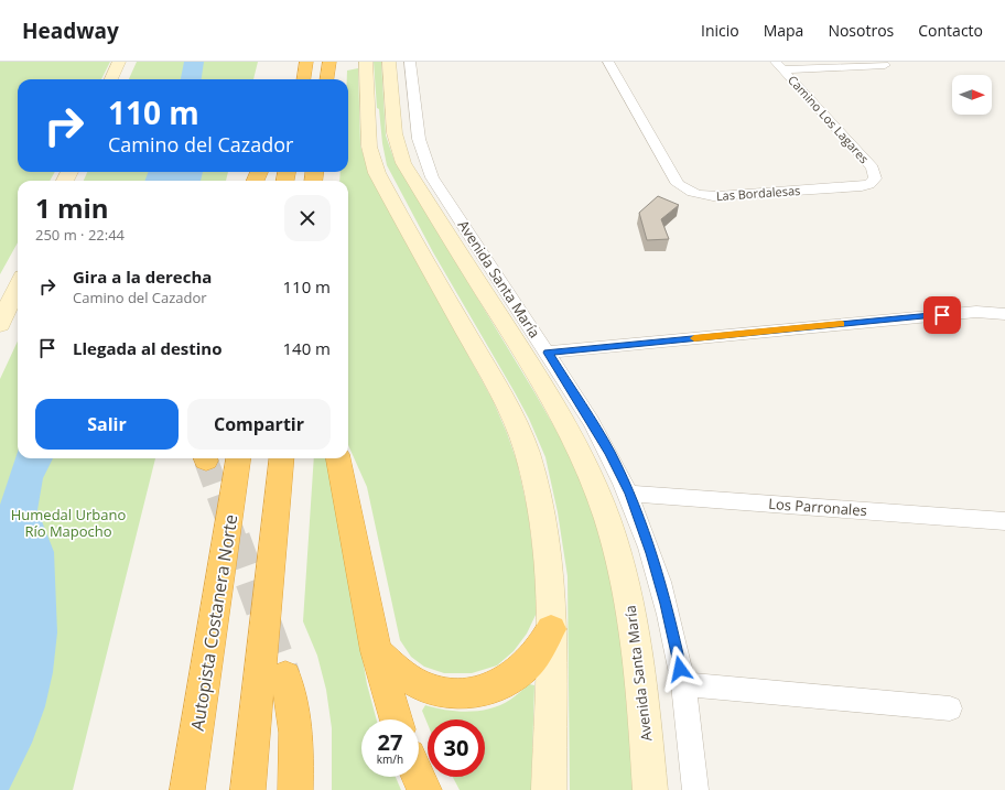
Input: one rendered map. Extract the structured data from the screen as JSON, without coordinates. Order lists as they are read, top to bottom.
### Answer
{
  "streets": {
    "highway": ["Autopista Costanera Norte"],
    "main road": ["Avenida Santa María"],
    "street": ["Camino Los Lagares", "Las Bordalesas", "Los Parronales"]
  },
  "crossings": [
    ["Camino Los Lagares", "Las Bordalesas"],
    ["Avenida Santa María", "Los Parronales"]
  ],
  "parks": ["Humedal Urbano Río Mapocho"],
  "north": "right",
  "page": {
    "header": "Headway",
    "nav": [
      "Inicio",
      "Mapa",
      "Nosotros",
      "Contacto"
    ],
    "turn": ["110 m", "Camino del Cazador"],
    "heading": ["1 min", "250 m · 22:44"],
    "list": [
      {
        "name": "Gira a la derecha",
        "note": "Camino del Cazador",
        "value": "110 m"
      },
      {
        "name": "Llegada al destino",
        "value": "140 m"
      }
    ],
    "buttons": ["Salir", "Compartir"],
    "speed": "27 km/h",
    "limit": "30"
  }
}
